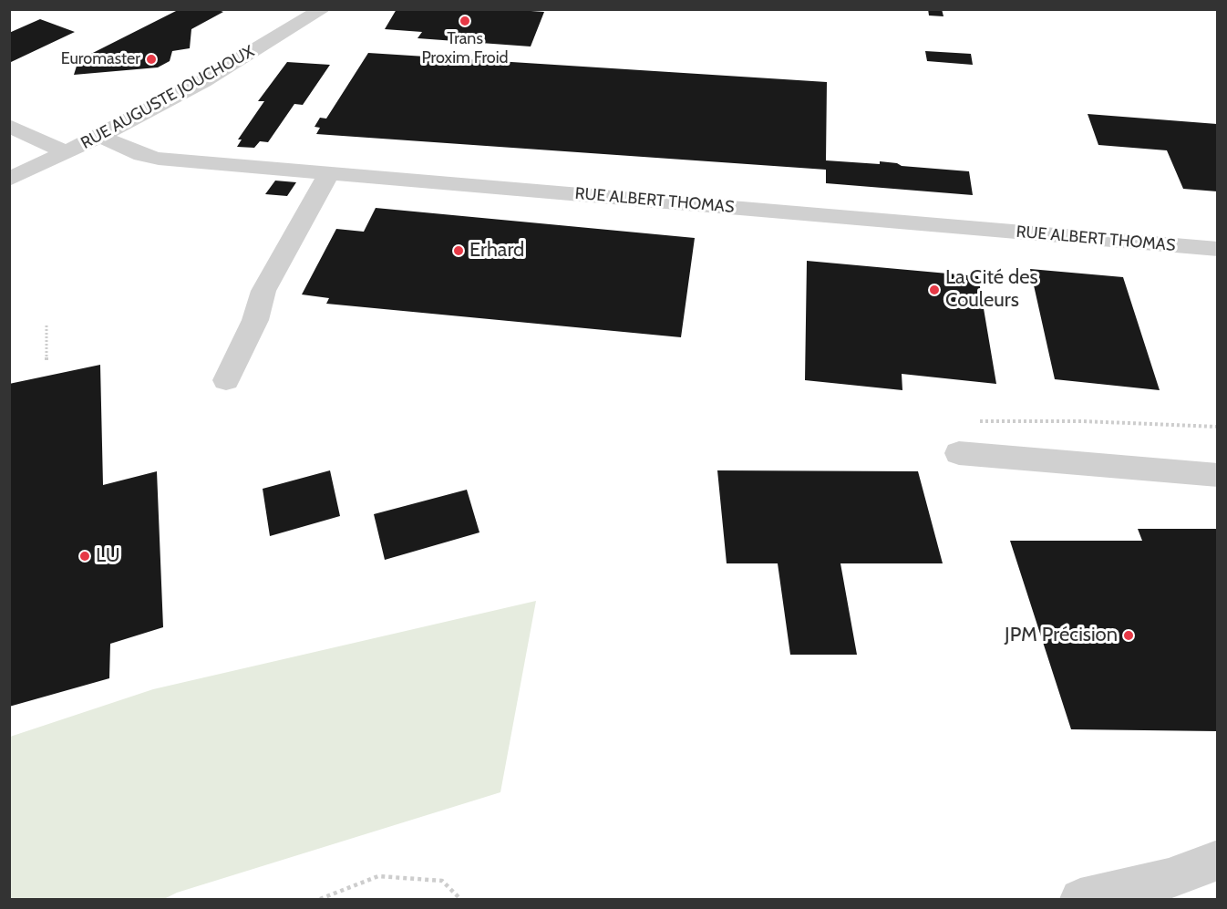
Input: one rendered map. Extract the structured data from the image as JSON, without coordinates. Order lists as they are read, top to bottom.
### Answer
{
  "streets": {
    "street": ["RUE AUGUSTE JOUCHOUX", "RUE ALBERT THOMAS"]
  },
  "crossings": [
    ["RUE AUGUSTE JOUCHOUX", "RUE ALBERT THOMAS"]
  ],
  "places": [
    "Trans Proxim Froid",
    "Euromaster",
    "Erhard",
    "La Cité des Couleurs",
    "LU",
    "JPM Précision"
  ]
}
